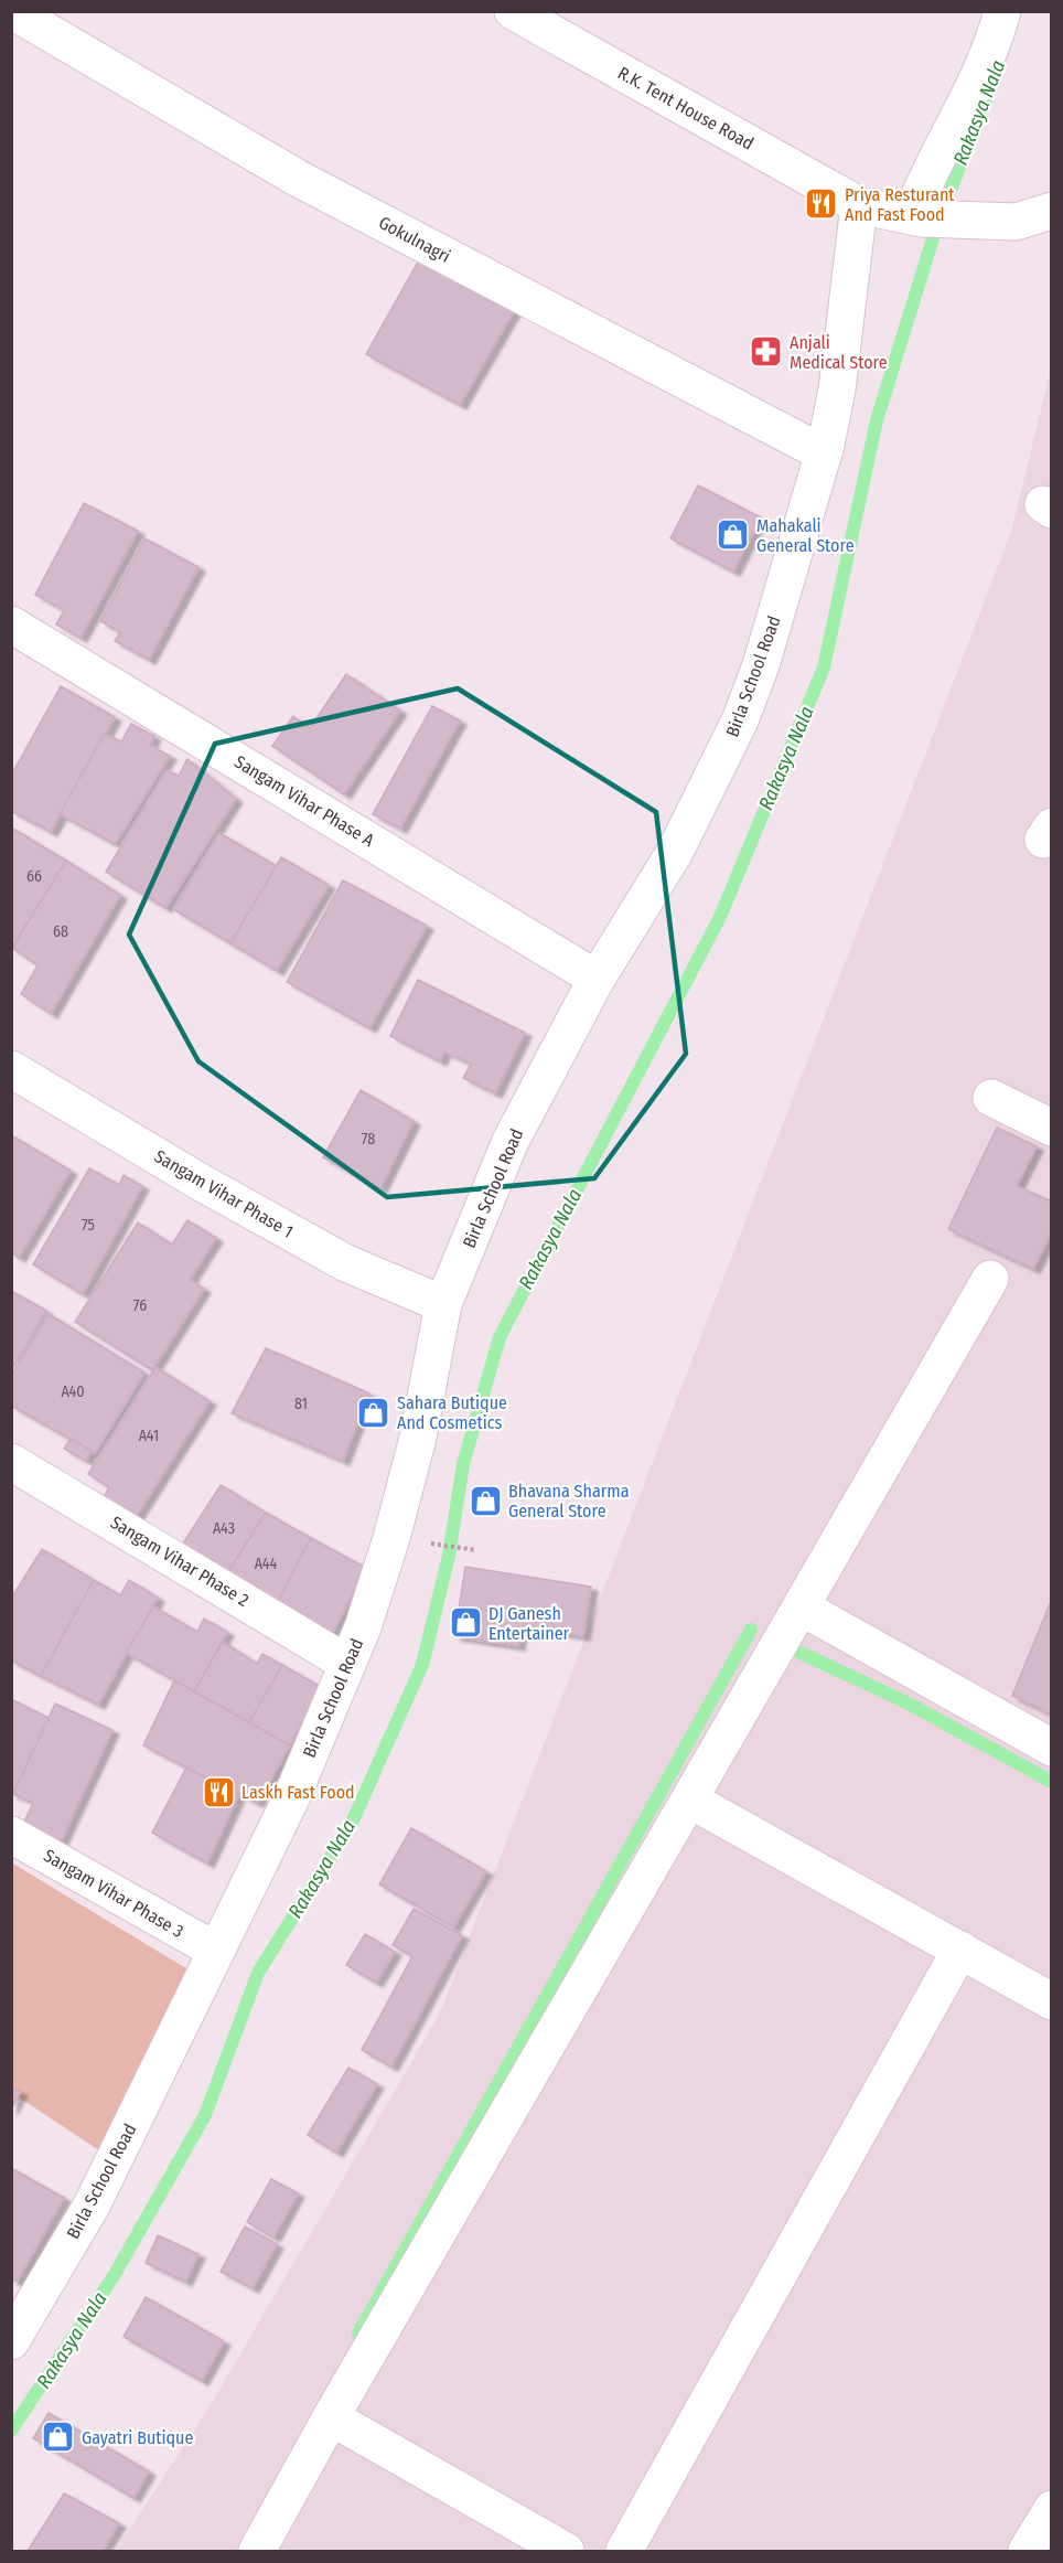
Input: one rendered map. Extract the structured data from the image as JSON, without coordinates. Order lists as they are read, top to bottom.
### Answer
{
  "streets": {
    "street": [
      "R.K. Tent House Road",
      "Gokulnagri",
      "Birla School Road",
      "Sangam Vihar Phase A",
      "Sangam Vihar Phase 1",
      "Sangam Vihar Phase 2",
      "Sangam Vihar Phase 3"
    ]
  },
  "crossings": [
    ["R.K. Tent House Road", "Birla School Road"],
    ["Gokulnagri", "Birla School Road"],
    ["Birla School Road", "Sangam Vihar Phase A"],
    ["Birla School Road", "Sangam Vihar Phase 1"],
    ["Birla School Road", "Sangam Vihar Phase 2"],
    ["Birla School Road", "Sangam Vihar Phase 3"]
  ],
  "water": ["Rakasya Nala"],
  "places": {
    "restaurant": ["Priya Resturant And Fast Food", "Laskh Fast Food"],
    "pharmacy": ["Anjali Medical Store"],
    "shop": [
      "Mahakali General Store",
      "Sahara Butique And Cosmetics",
      "Bhavana Sharma General Store",
      "DJ Ganesh Entertainer",
      "Gayatri Butique"
    ]
  },
  "house_numbers": [
    "66",
    "68",
    "78",
    "75",
    "76",
    "A40",
    "81",
    "A41",
    "A43",
    "A44"
  ]
}
